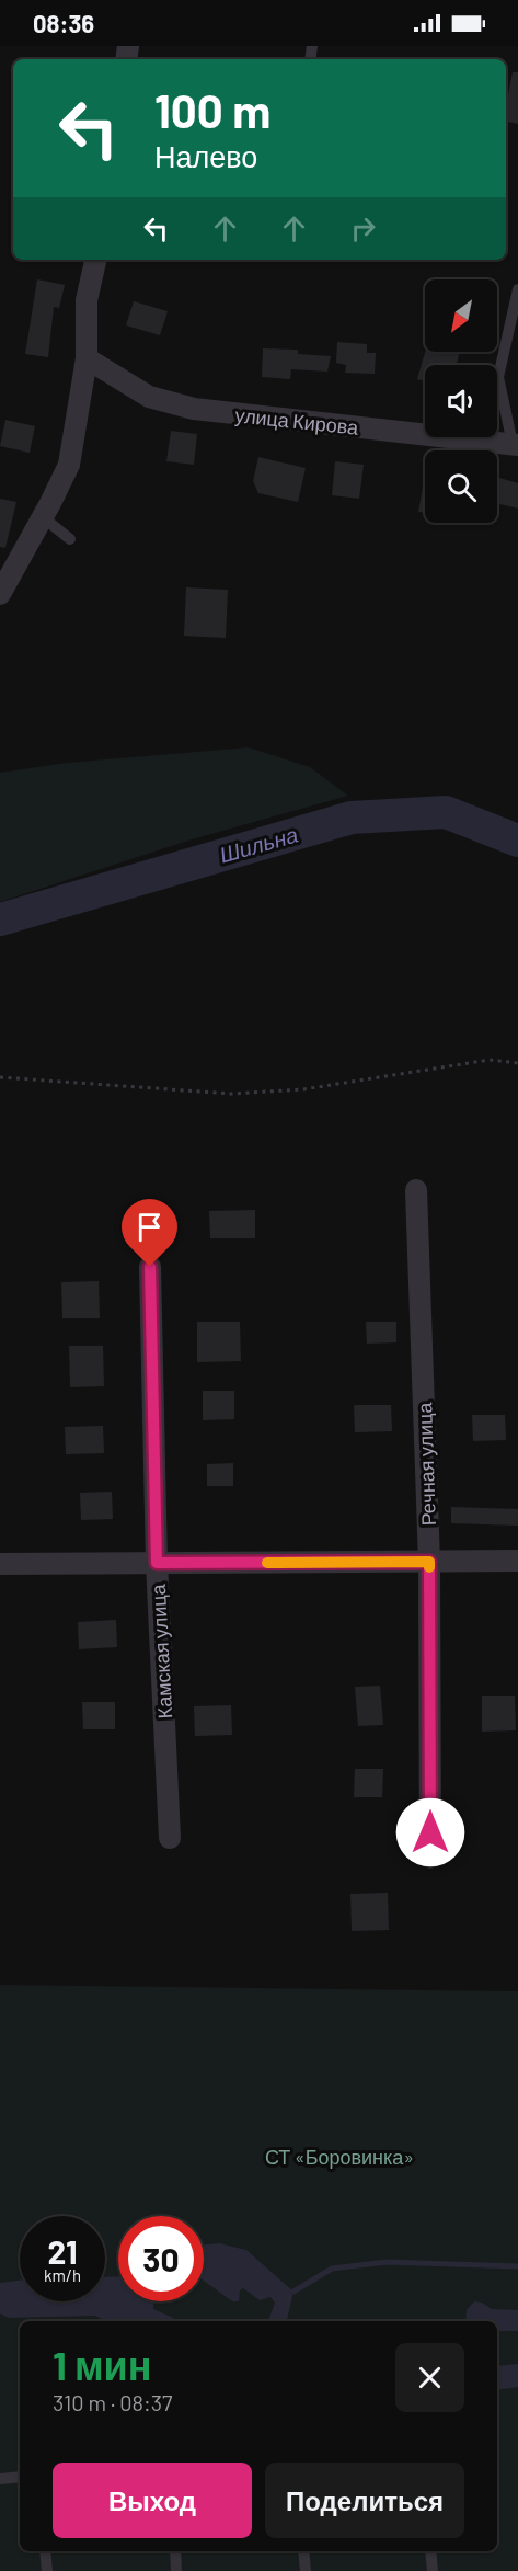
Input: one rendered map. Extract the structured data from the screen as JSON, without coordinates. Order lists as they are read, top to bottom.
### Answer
{
  "streets": {
    "street": ["улица Кирова", "Речная улица", "Камская улица"]
  },
  "water": ["Шильна"],
  "parks": ["СТ «Боровинка»"],
  "north": "bottom left",
  "page": {
    "status": "08:36",
    "turn": ["100 m", "Налево"],
    "speed": "21 km/h",
    "limit": "30",
    "heading": ["1 мин", "310 m · 08:37"],
    "buttons": ["Выход", "Поделиться"]
  }
}
